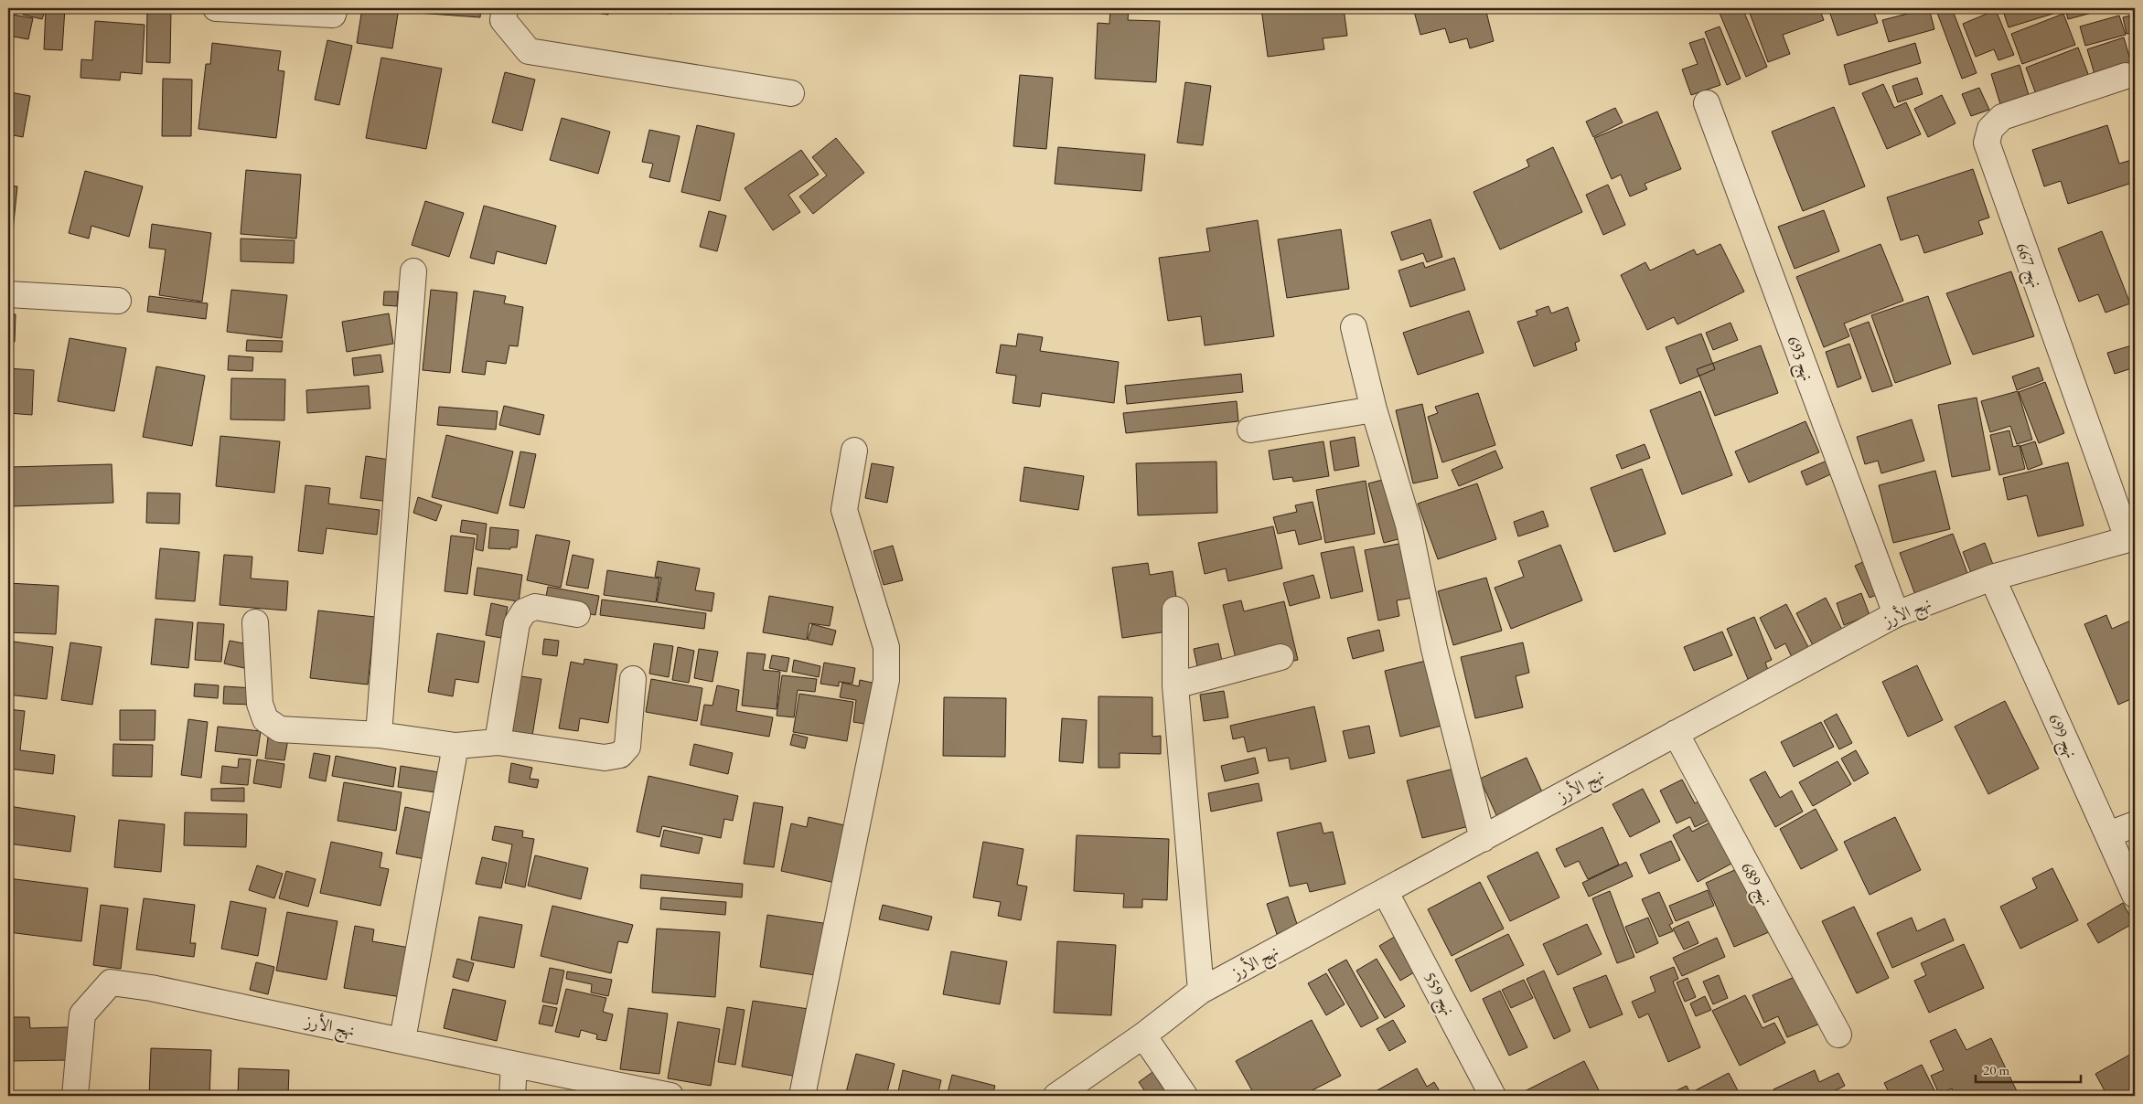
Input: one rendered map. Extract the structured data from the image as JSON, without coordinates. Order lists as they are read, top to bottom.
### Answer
{
  "streets": {
    "street": [
      "نهج 667",
      "نهج 693",
      "نهج الأرز",
      "نهج 699",
      "نهج 689",
      "نهج 559"
    ]
  },
  "crossings": [
    ["نهج 667", "نهج الأرز"],
    ["نهج 693", "نهج الأرز"],
    ["نهج الأرز", "نهج 699"],
    ["نهج الأرز", "نهج 689"],
    ["نهج الأرز", "نهج 559"]
  ],
  "scale_bar": "20 m"
}
